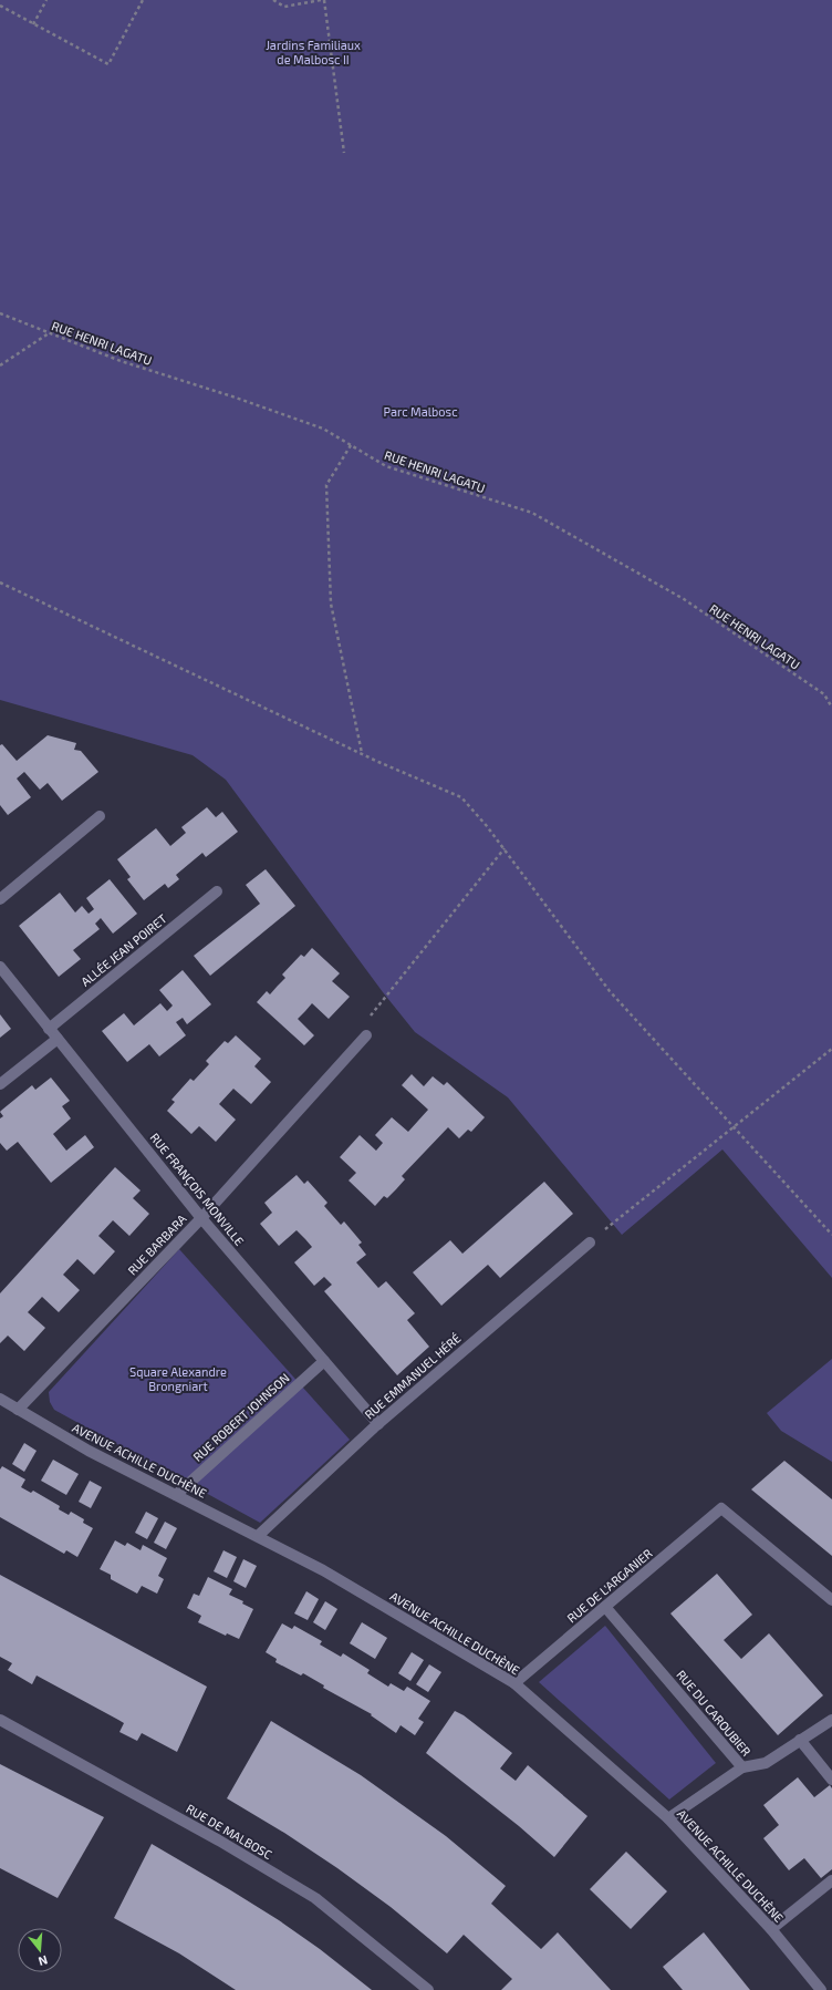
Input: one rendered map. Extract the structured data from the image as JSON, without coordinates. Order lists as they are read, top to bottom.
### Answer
{
  "streets": {
    "street": [
      "ALLÉE JEAN POIRET",
      "RUE FRANÇOIS MONVILLE",
      "RUE BARBARA",
      "RUE EMMANUEL HÉRÉ",
      "RUE ROBERT JOHNSON",
      "AVENUE ACHILLE DUCHÈNE",
      "RUE DE L'ARGANIER",
      "RUE DU CAROUBIER",
      "RUE DE MALBOSC"
    ],
    "path": ["RUE HENRI LAGATU"]
  },
  "crossings": [
    ["ALLÉE JEAN POIRET", "RUE FRANÇOIS MONVILLE"],
    ["RUE FRANÇOIS MONVILLE", "RUE BARBARA"],
    ["RUE FRANÇOIS MONVILLE", "RUE EMMANUEL HÉRÉ"],
    ["RUE FRANÇOIS MONVILLE", "RUE ROBERT JOHNSON"],
    ["RUE BARBARA", "AVENUE ACHILLE DUCHÈNE"],
    ["RUE EMMANUEL HÉRÉ", "AVENUE ACHILLE DUCHÈNE"],
    ["RUE ROBERT JOHNSON", "AVENUE ACHILLE DUCHÈNE"],
    ["AVENUE ACHILLE DUCHÈNE", "RUE DE L'ARGANIER"],
    ["AVENUE ACHILLE DUCHÈNE", "RUE DU CAROUBIER"],
    ["RUE DE L'ARGANIER", "RUE DU CAROUBIER"]
  ],
  "parks": ["Jardins Familiaux de Malbosc II", "Parc Malbosc", "Square Alexandre Brongniart"],
  "north": "bottom"
}
